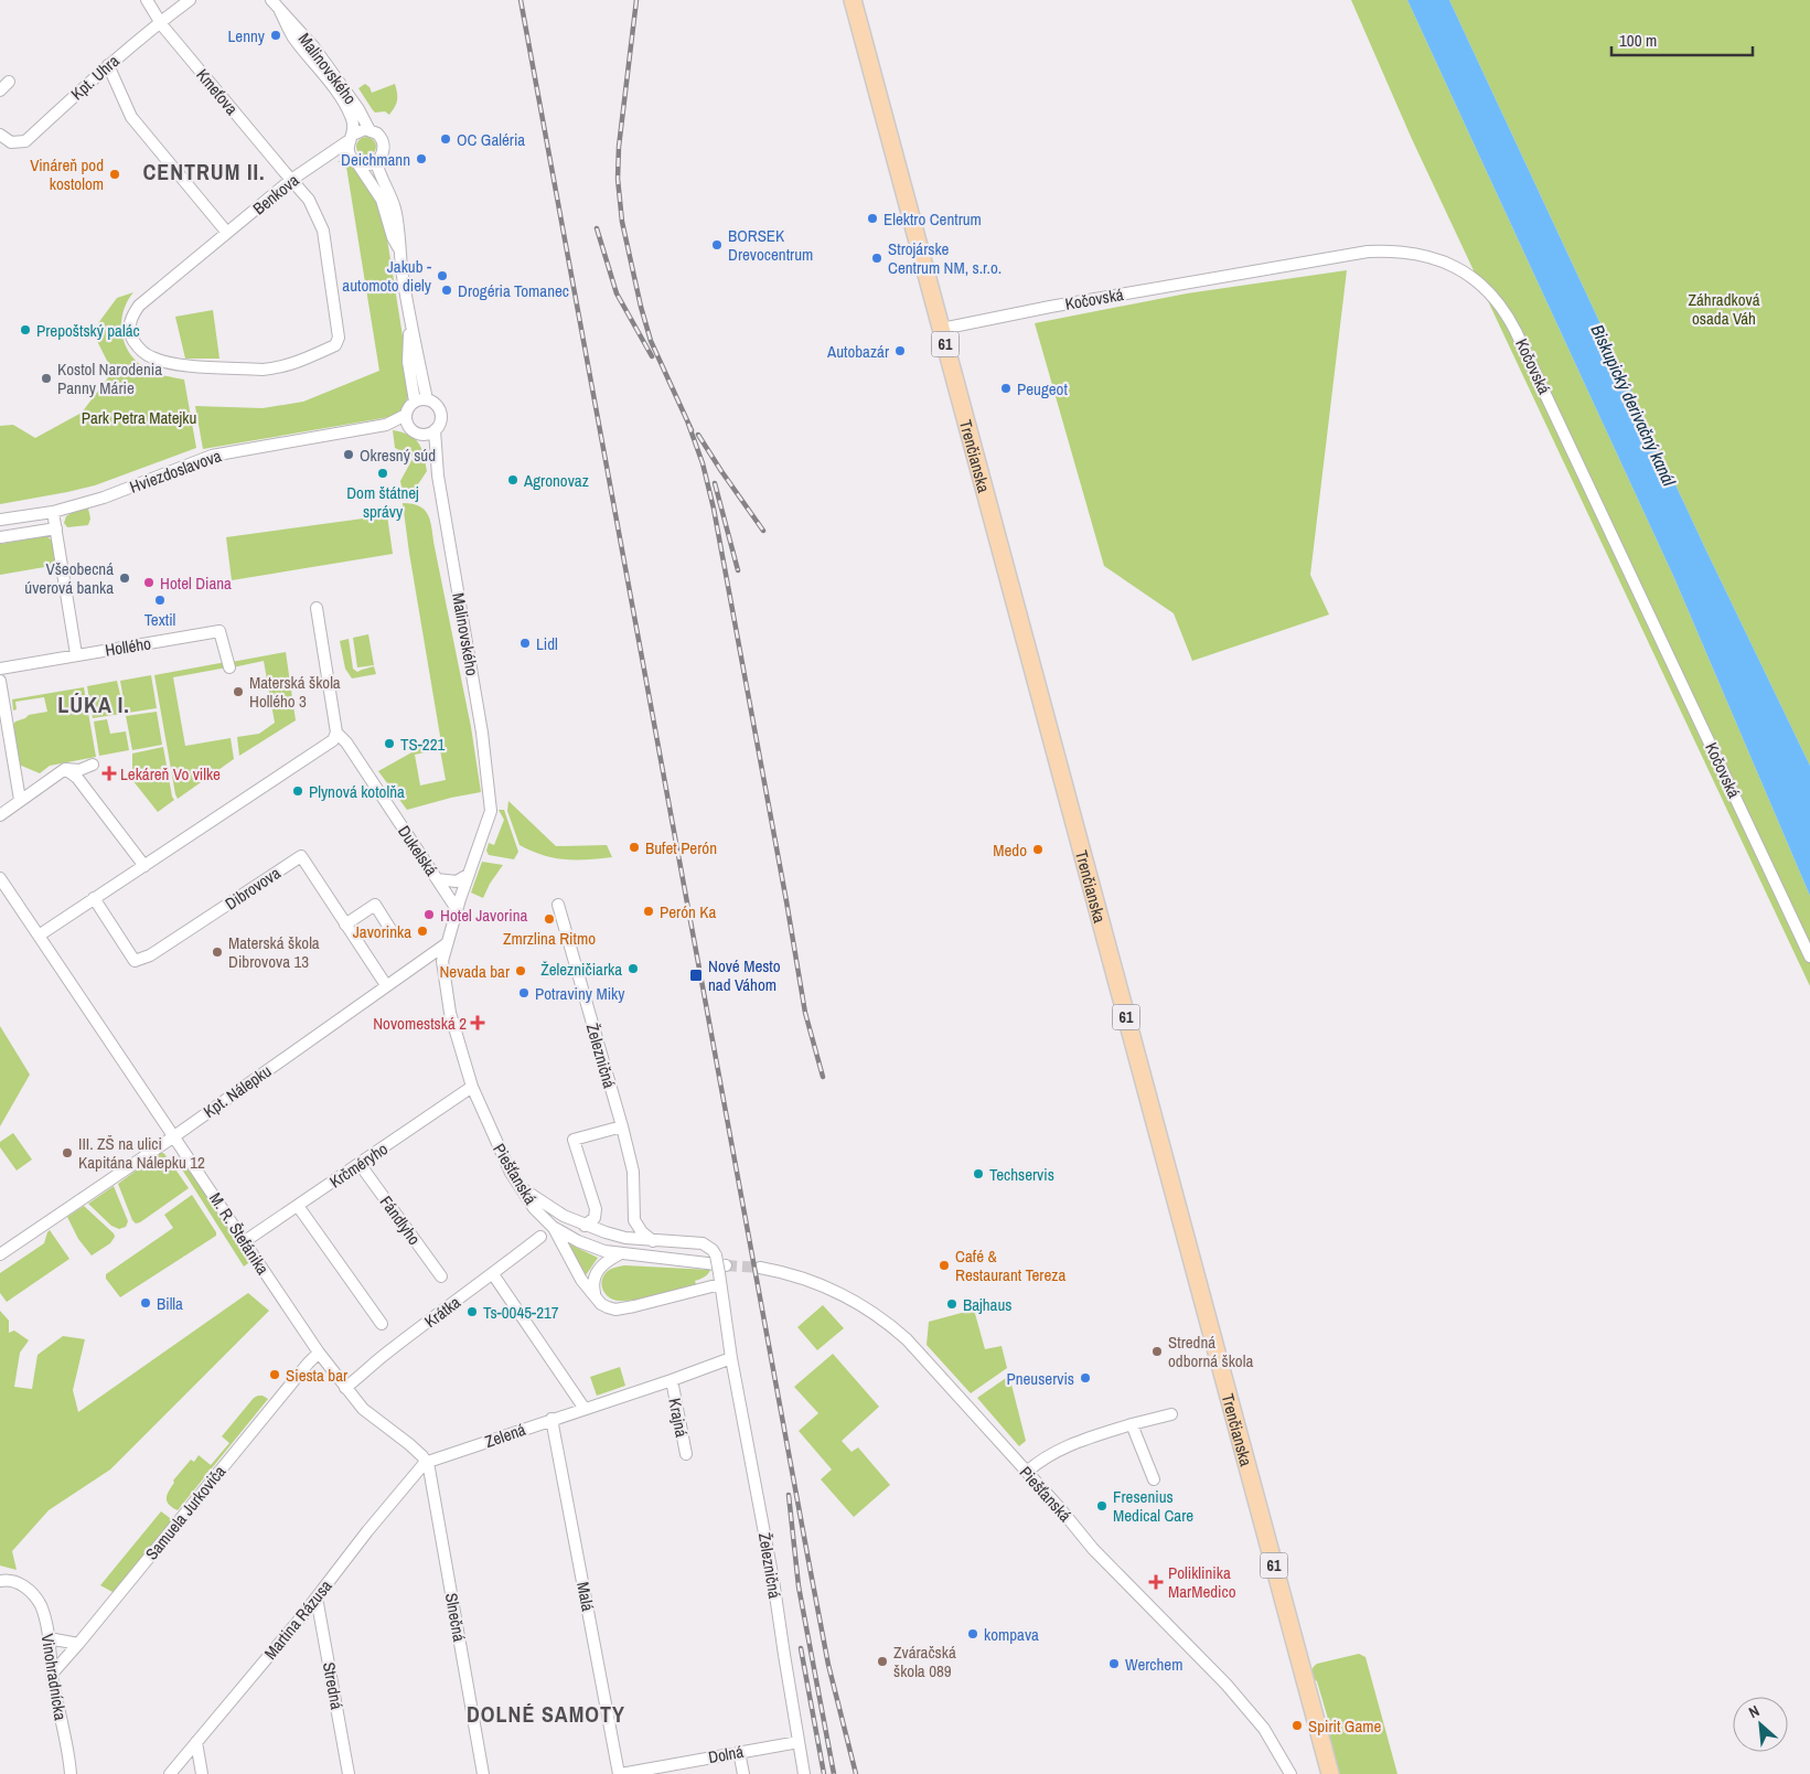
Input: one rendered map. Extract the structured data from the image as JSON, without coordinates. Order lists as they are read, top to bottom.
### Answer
{
  "streets": {
    "main road": ["61", "Trenčianska"],
    "street": [
      "Malinovského",
      "Kpt. Uhra",
      "Kmeťova",
      "Benkova",
      "Kočovská",
      "Hviezdoslavova",
      "Hollého",
      "Dukelská",
      "Dibrovova",
      "Železničná",
      "Kpt. Nálepku",
      "Krčméryho",
      "Piešťanská",
      "Fándlyho",
      "M. R. Štefánika",
      "Krátka",
      "Krajná",
      "Zelená",
      "Samuela Jurkoviča",
      "Malá",
      "Slnečná",
      "Martina Rázusa",
      "Vinohradnícka",
      "Stredná",
      "Dolná"
    ]
  },
  "crossings": [
    ["Malinovského", "Benkova"],
    ["Malinovského", "Hviezdoslavova"],
    ["Malinovského", "Piešťanská"],
    ["Kpt. Uhra", "Kmeťova"],
    ["Kmeťova", "Benkova"],
    ["Kočovská", "Trenčianska"],
    ["Dukelská", "Piešťanská"],
    ["Dibrovova", "Kpt. Nálepku"],
    ["Železničná", "Piešťanská"],
    ["Železničná", "Zelená"],
    ["Železničná", "Dolná"],
    ["Kpt. Nálepku", "Piešťanská"],
    ["Kpt. Nálepku", "M. R. Štefánika"],
    ["Krčméryho", "Piešťanská"],
    ["Krčméryho", "Fándlyho"],
    ["Krčméryho", "M. R. Štefánika"],
    ["M. R. Štefánika", "Krátka"],
    ["M. R. Štefánika", "Zelená"],
    ["M. R. Štefánika", "Samuela Jurkoviča"],
    ["M. R. Štefánika", "Slnečná"],
    ["M. R. Štefánika", "Martina Rázusa"],
    ["Krajná", "Zelená"],
    ["Zelená", "Malá"],
    ["Zelená", "Slnečná"],
    ["Zelená", "Martina Rázusa"],
    ["Samuela Jurkoviča", "Vinohradnícka"],
    ["Malá", "Dolná"],
    ["Slnečná", "Martina Rázusa"],
    ["Martina Rázusa", "Stredná"]
  ],
  "districts": ["CENTRUM II.", "LÚKA I.", "DOLNÉ SAMOTY"],
  "water": ["Biskupický derivačný kanál"],
  "parks": ["Záhradková osada Váh", "Park Petra Matejku"],
  "places": {
    "other": [
      "Lenny",
      "OC Galéria",
      "Deichmann",
      "Vináreň pod kostolom",
      "Elektro Centrum",
      "BORSEK Drevocentrum",
      "Strojárske Centrum NM, s.r.o.",
      "Jakub - automoto diely",
      "Drogéria Tomanec",
      "Prepoštský palác",
      "Autobazár",
      "Kostol Narodenia Panny Márie",
      "Peugeot",
      "Okresný súd",
      "Dom štátnej správy",
      "Agronovaz",
      "Všeobecná úverová banka",
      "Hotel Diana",
      "Textil",
      "Lidl",
      "Materská škola Hollého 3",
      "TS-221",
      "Plynová kotolňa",
      "Bufet Perón",
      "Medo",
      "Perón Ka",
      "Hotel Javorina",
      "Zmrzlina Ritmo",
      "Javorinka",
      "Materská škola Dibrovova 13",
      "Železničiarka",
      "Nevada bar",
      "Potraviny Miky",
      "III. ZŠ na ulici Kapitána Nálepku 12",
      "Techservis",
      "Café & Restaurant Tereza",
      "Billa",
      "Bajhaus",
      "Ts-0045-217",
      "Stredná odborná škola",
      "Siesta bar",
      "Pneuservis",
      "Fresenius Medical Care",
      "kompava",
      "Zváračská škola 089",
      "Werchem",
      "Spirit Game"
    ],
    "health": ["Lekáreň Vo vilke", "Novomestská 2", "Poliklinika MarMedico"],
    "transit": ["Nové Mesto nad Váhom"]
  },
  "scale_bar": "100 m",
  "north": "top left"
}
